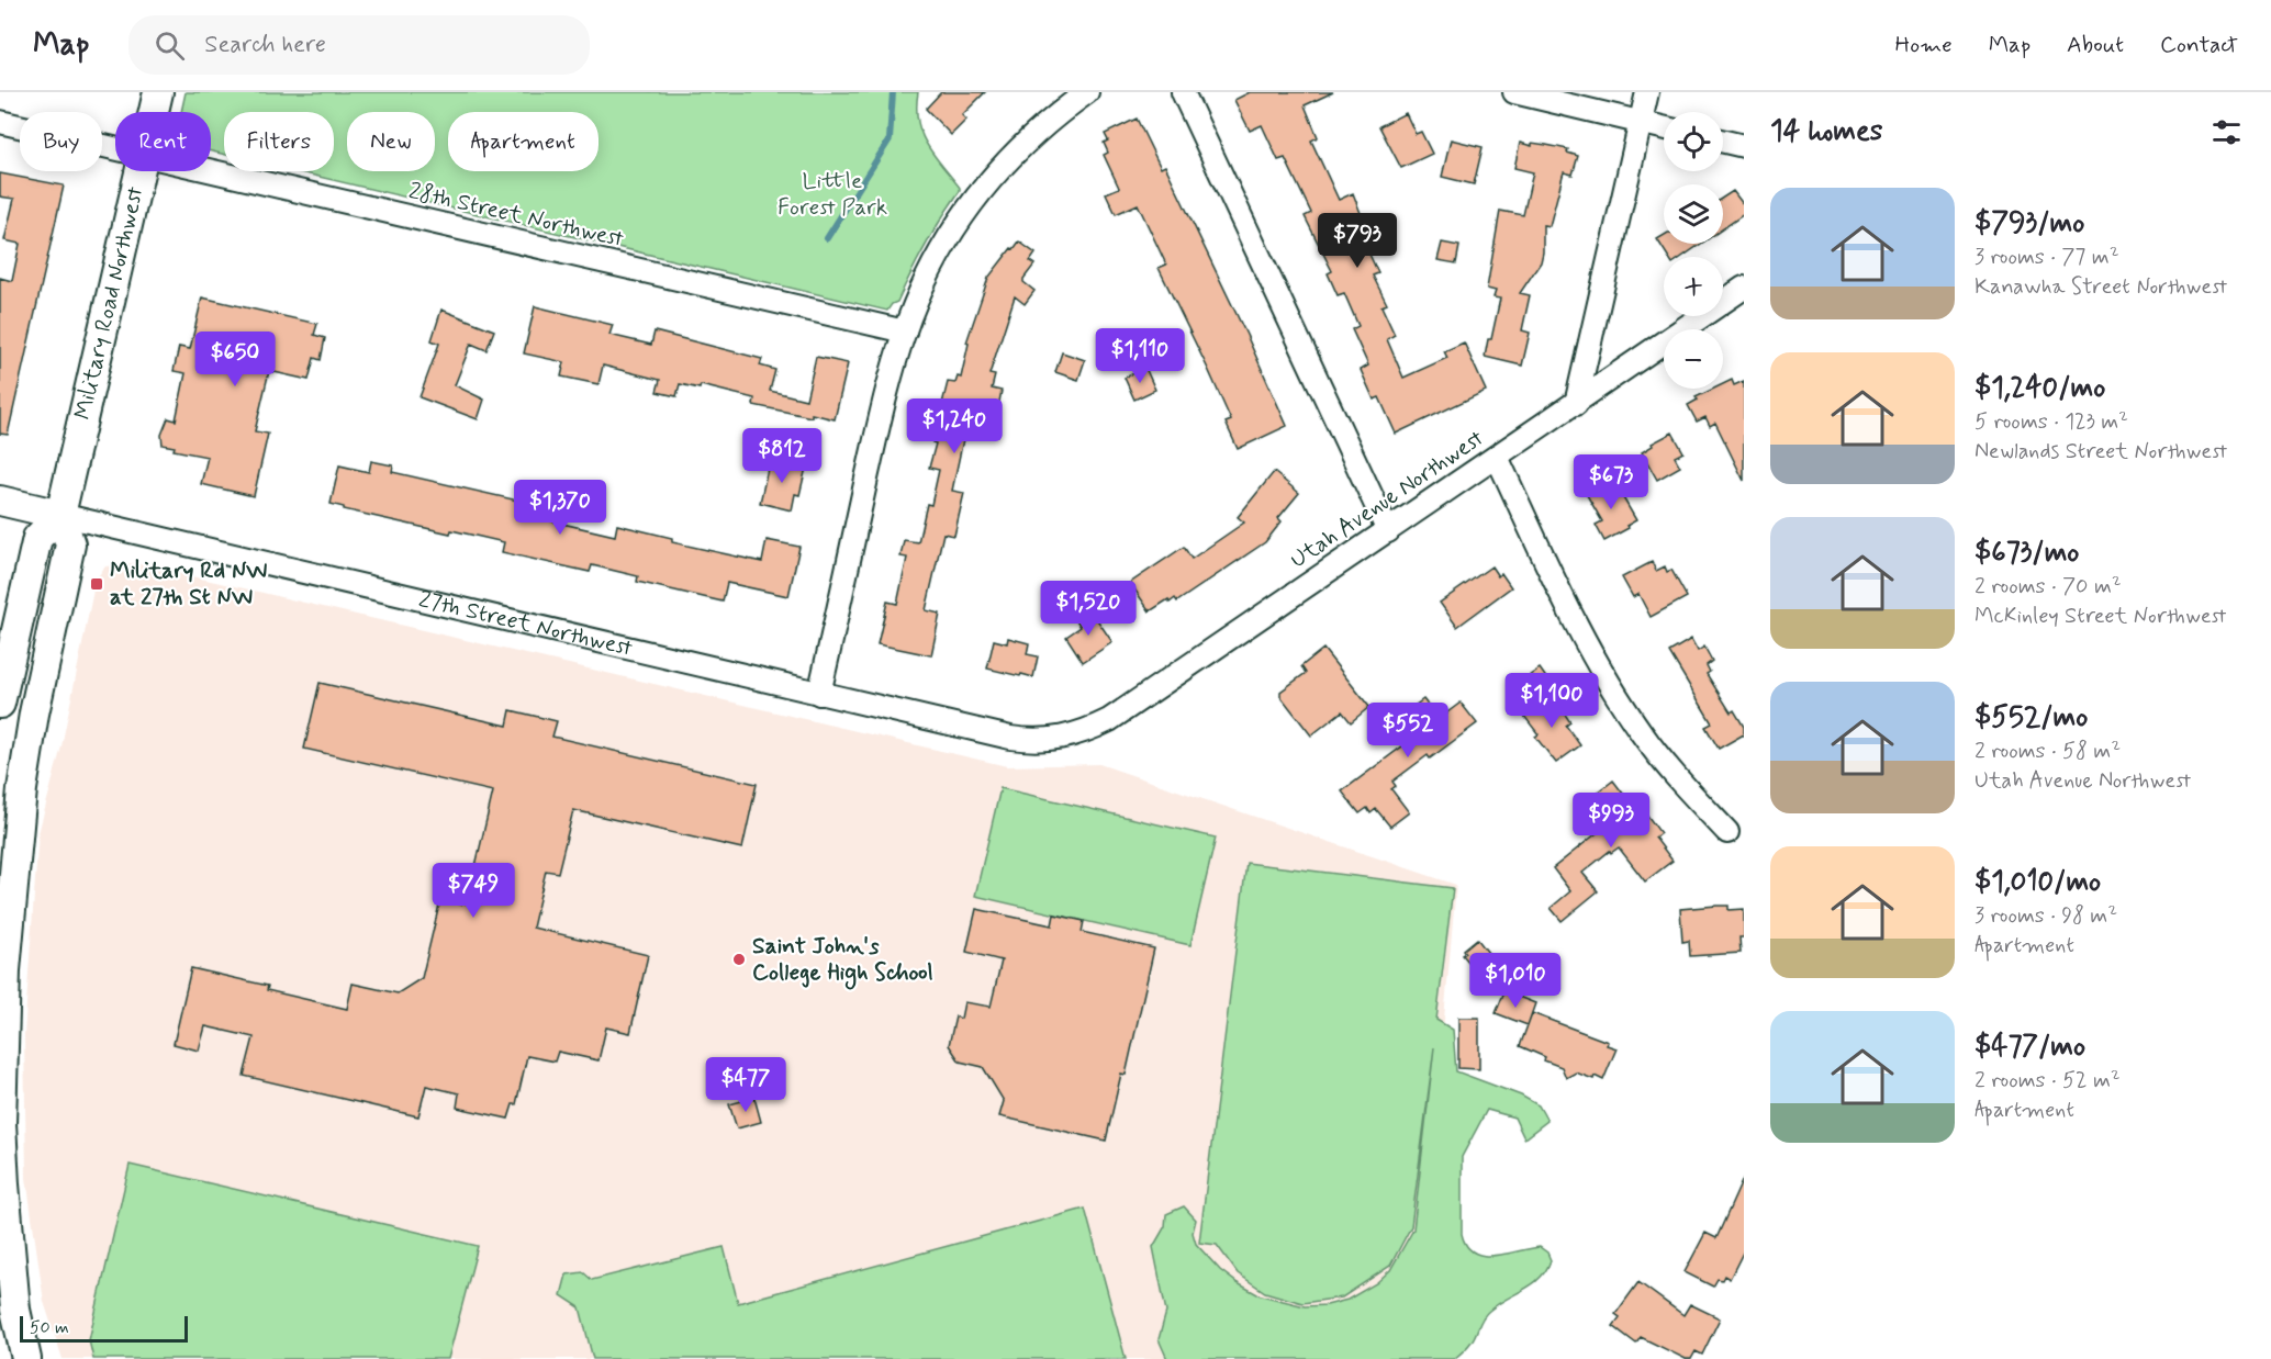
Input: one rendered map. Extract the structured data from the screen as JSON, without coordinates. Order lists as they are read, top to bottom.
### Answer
{
  "streets": {
    "main road": ["Military Road Northwest", "27th Street Northwest"],
    "street": ["28th Street Northwest", "Utah Avenue Northwest"]
  },
  "crossings": [
    ["Military Road Northwest", "27th Street Northwest"],
    ["Utah Avenue Northwest", "27th Street Northwest"]
  ],
  "parks": ["Little Forest Park"],
  "places": {
    "transit": ["Military Rd NW at 27th St NW"],
    "other": ["Saint John's College High School"]
  },
  "scale_bar": "50 m",
  "page": {
    "header": "Map",
    "search": "Search here",
    "nav": [
      "Home",
      "Map",
      "About",
      "Contact"
    ],
    "heading": "14 homes",
    "map_buttons": ["+", "−"],
    "chip": [
      "Buy",
      "Rent",
      "Filters",
      "New",
      "Apartment"
    ],
    "list": [
      {
        "name": "$793/mo",
        "note": "3 rooms · 77 m² · Kanawha Street Northwest"
      },
      {
        "name": "$1,240/mo",
        "note": "5 rooms · 123 m² · Newlands Street Northwest"
      },
      {
        "name": "$673/mo",
        "note": "2 rooms · 70 m² · McKinley Street Northwest"
      },
      {
        "name": "$552/mo",
        "note": "2 rooms · 58 m² · Utah Avenue Northwest"
      },
      {
        "name": "$1,010/mo",
        "note": "3 rooms · 98 m² · Apartment"
      },
      {
        "name": "$477/mo",
        "note": "2 rooms · 52 m² · Apartment"
      }
    ],
    "price": [
      "$793",
      "$1,110",
      "$650",
      "$1,240",
      "$812",
      "$673",
      "$1,370",
      "$1,520",
      "$1,100",
      "$552",
      "$993",
      "$749",
      "$1,010",
      "$477"
    ],
    "scale": "50 m"
  }
}
